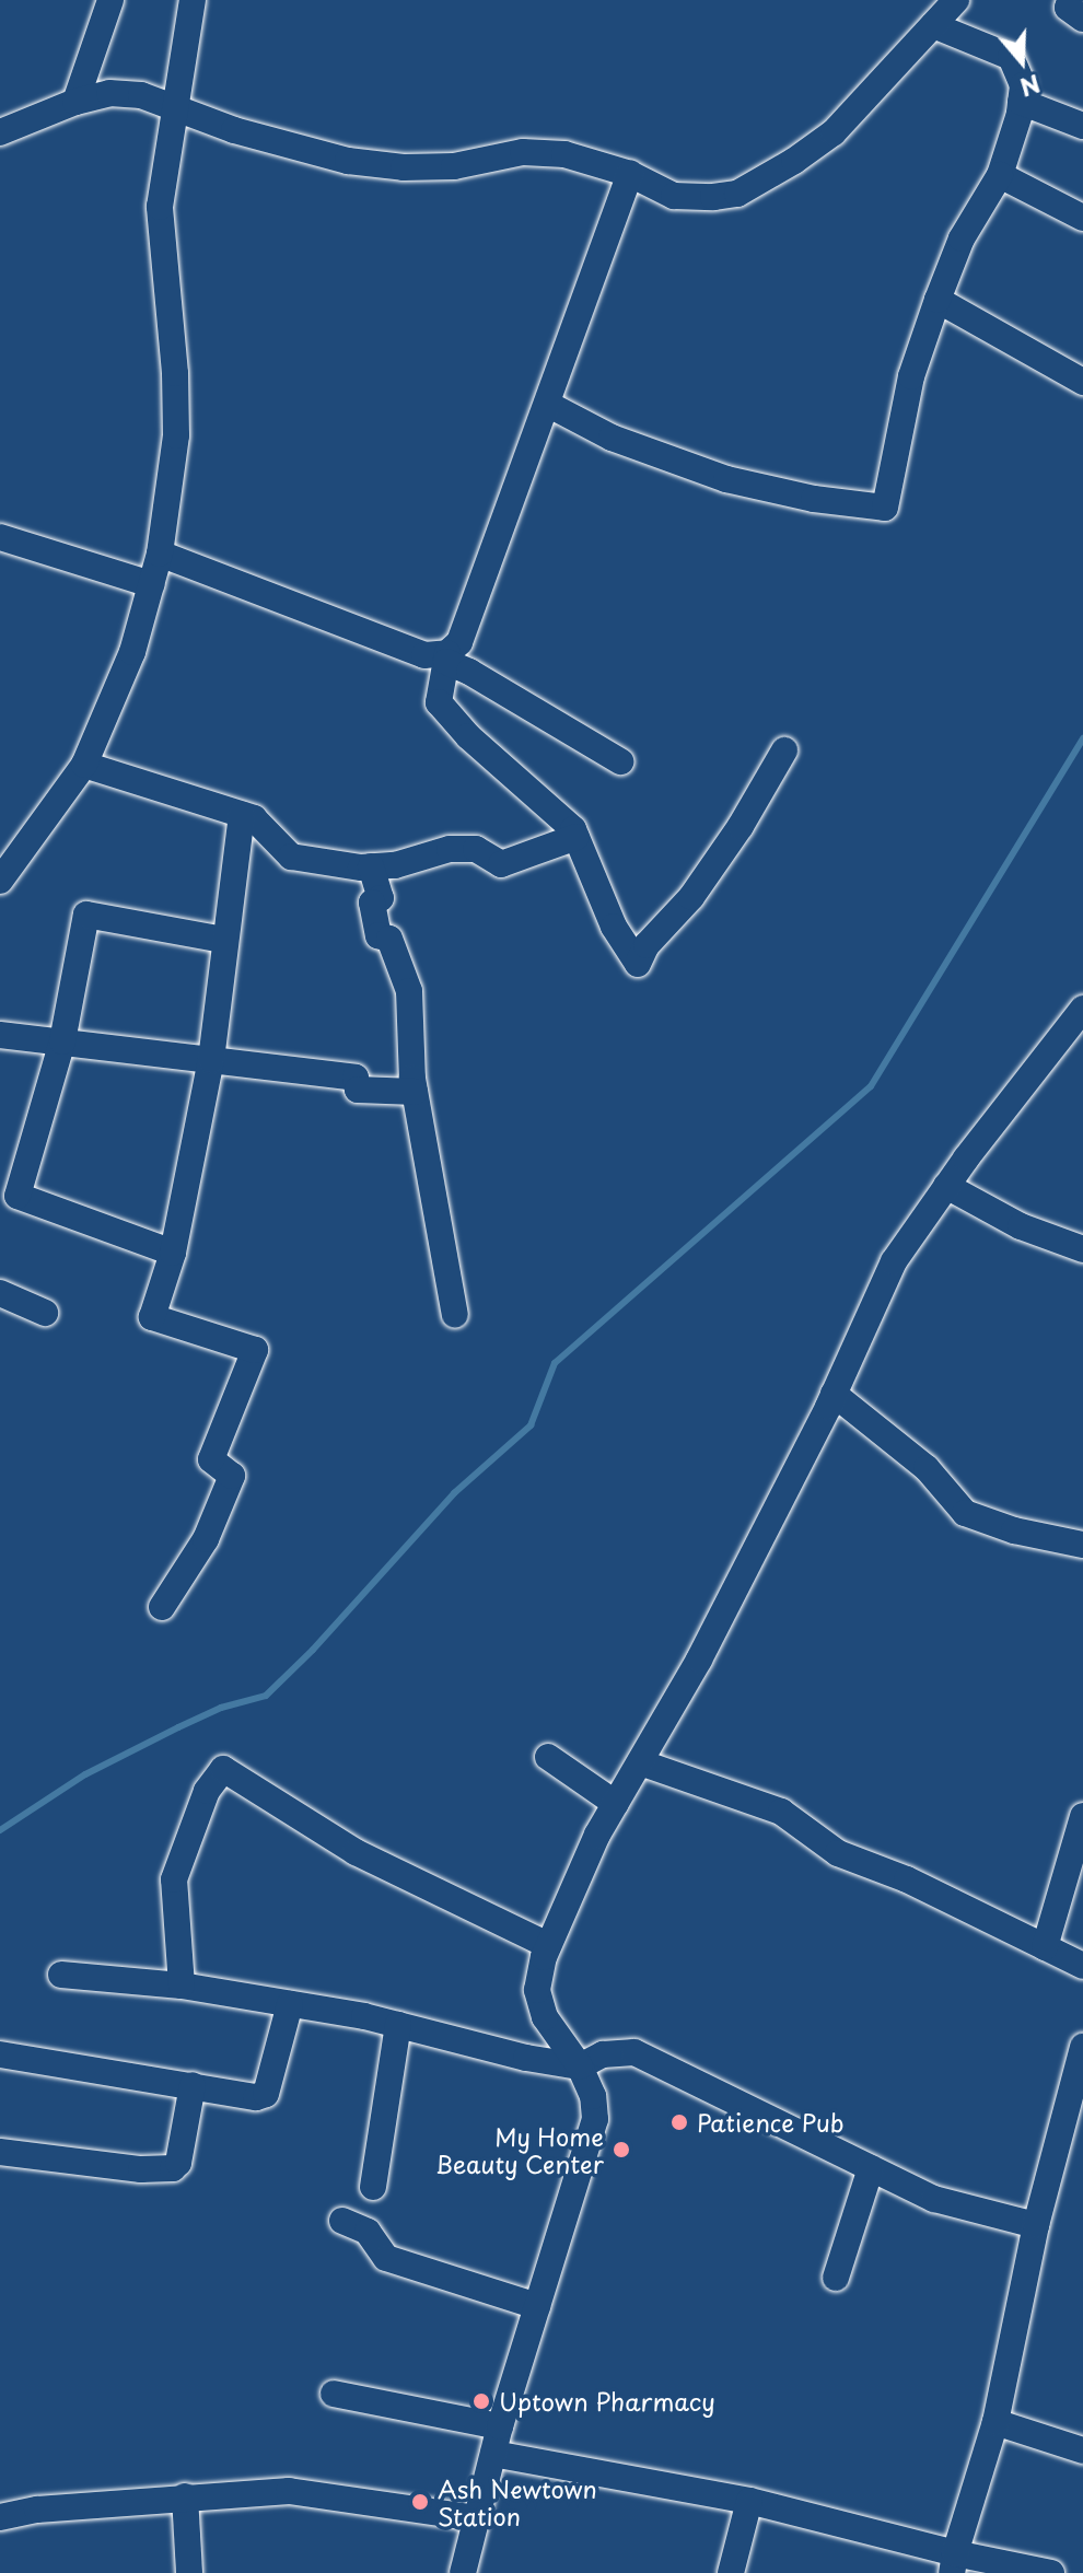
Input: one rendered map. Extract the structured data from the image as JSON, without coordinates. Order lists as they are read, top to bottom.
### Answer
{
  "places": [
    "Patience Pub",
    "My Home Beauty Center",
    "Uptown Pharmacy",
    "Ash Newtown Station"
  ],
  "north": "bottom"
}
